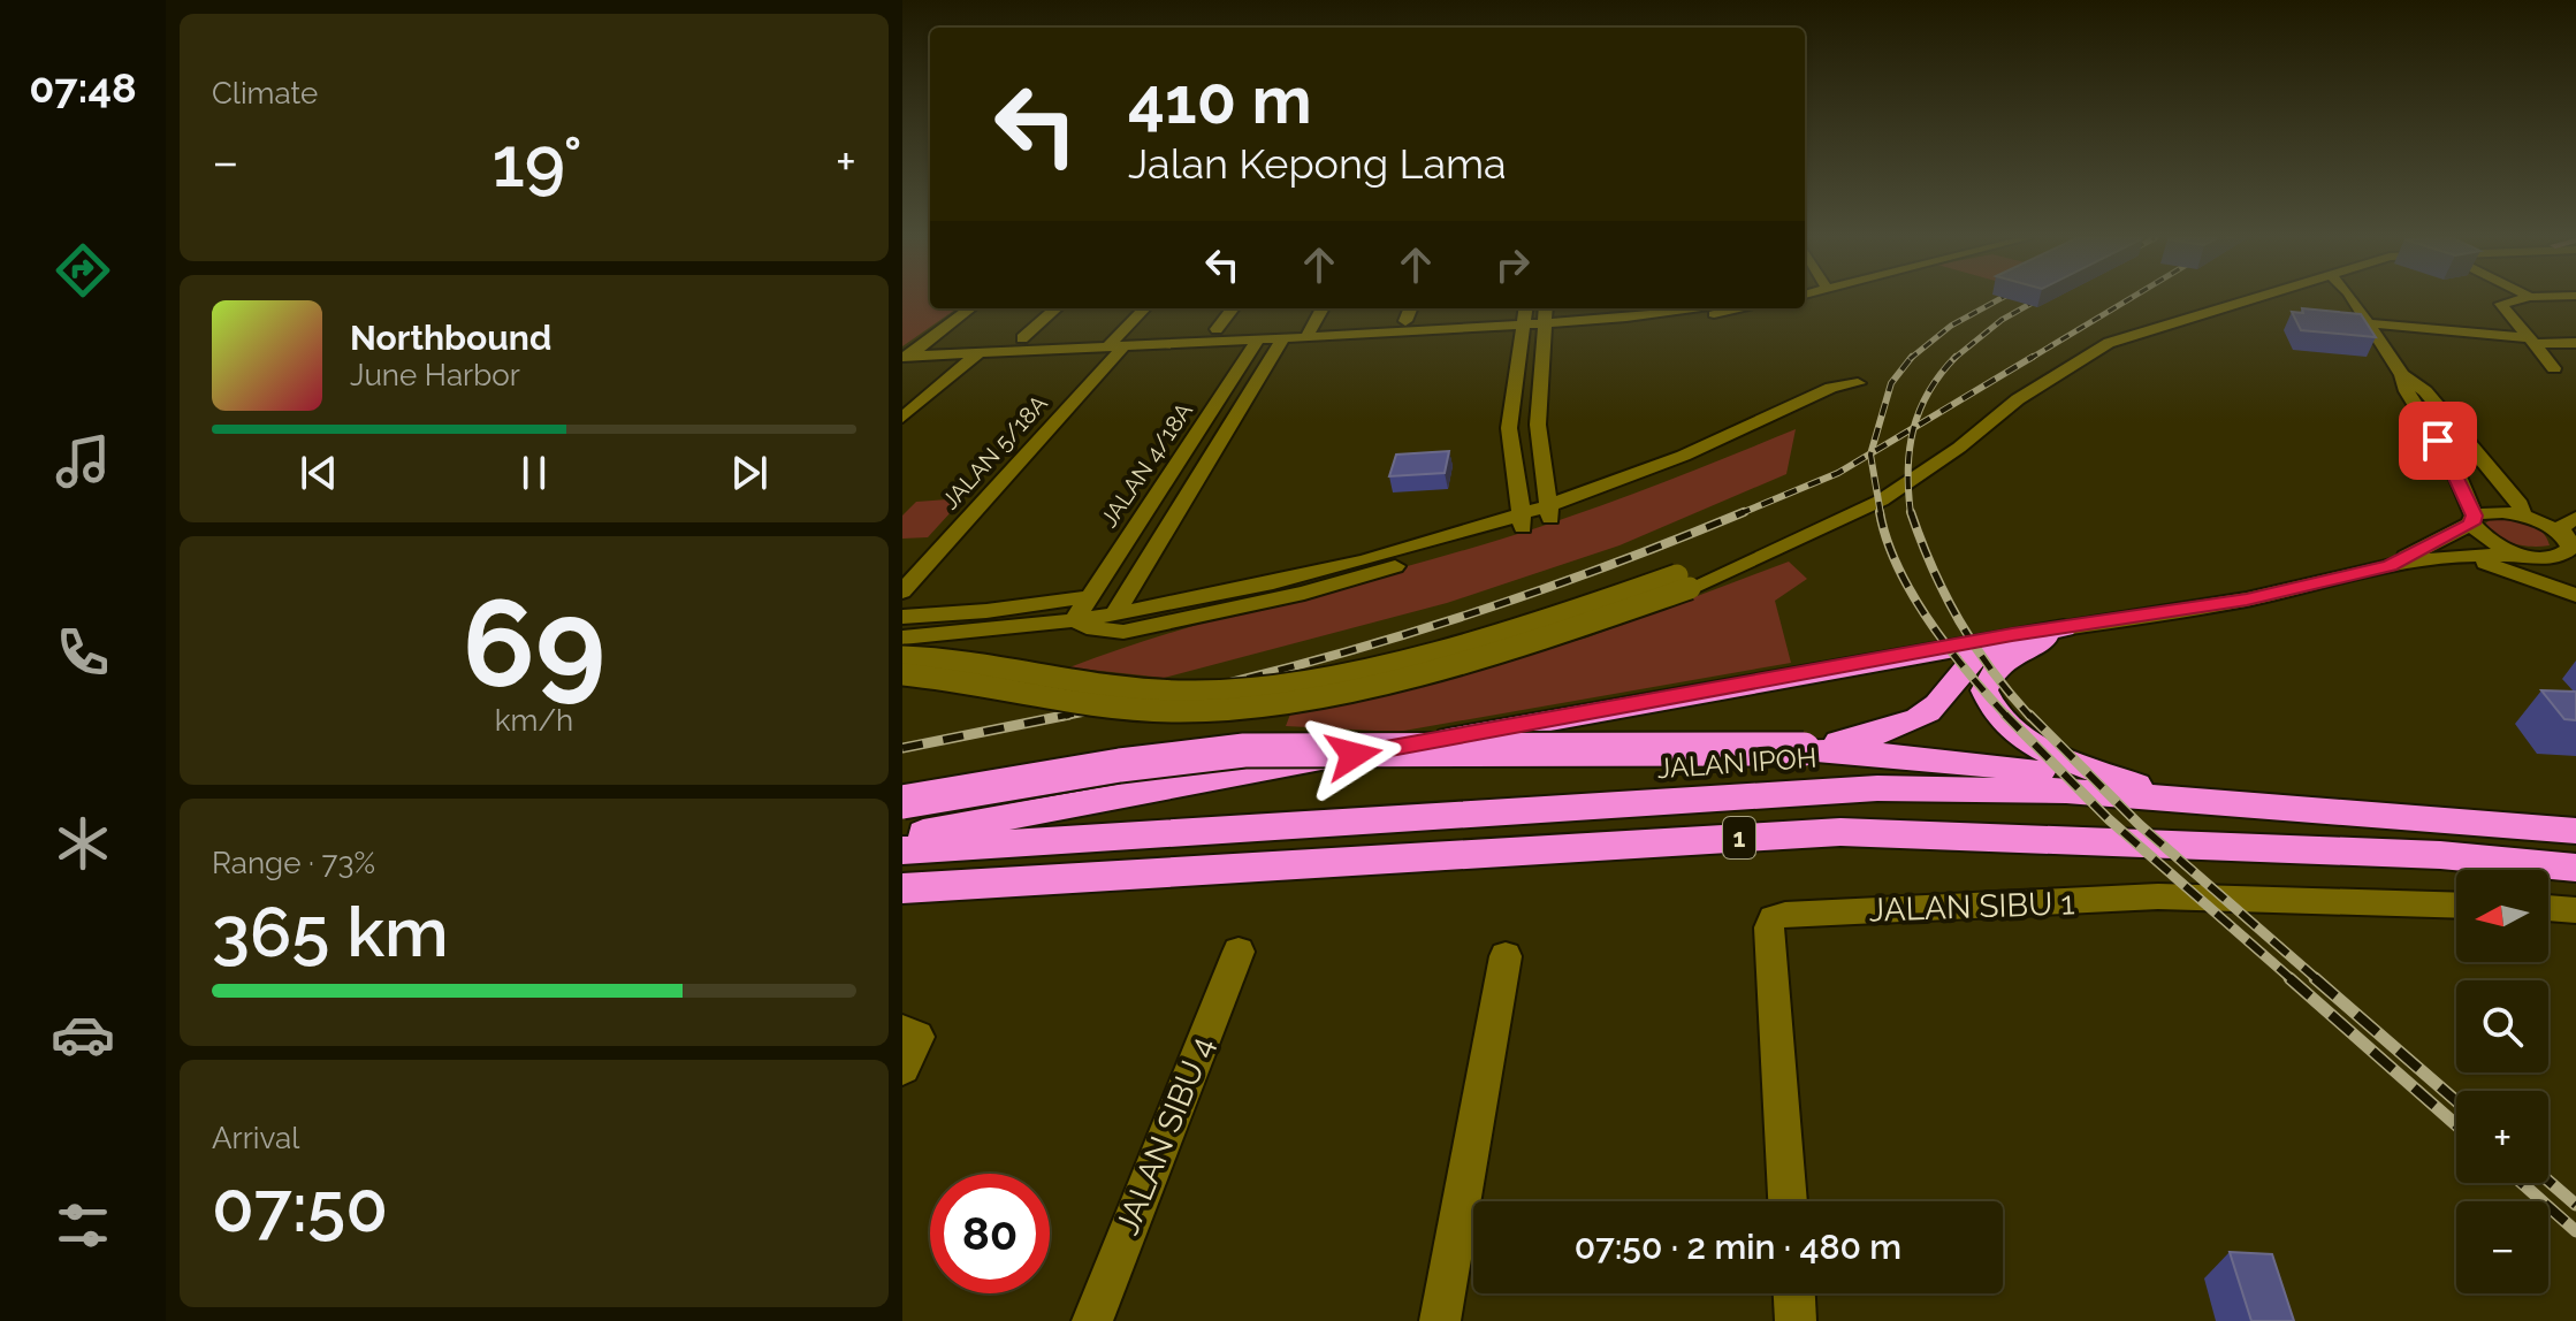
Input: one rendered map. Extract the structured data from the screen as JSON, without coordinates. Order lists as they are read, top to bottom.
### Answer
{
  "streets": {
    "highway": ["JALAN IPOH", "1"],
    "street": [
      "JALAN 5/18A",
      "JALAN 4/18A",
      "JALAN SIBU 1",
      "JALAN SIBU 4"
    ]
  },
  "north": "left",
  "page": {
    "tabs": "07:48",
    "tile": [
      "Climate",
      ["69", "km/h"],
      ["Range · 73%", "365 km"],
      ["Arrival", "07:50"]
    ],
    "turn": ["410 m", "Jalan Kepong Lama"],
    "heat": ["−", "19°", "+"],
    "song": ["Northbound", "June Harbor"],
    "map_buttons": ["+", "−"],
    "limit": "80",
    "trip": "07:50 · 2 min · 480 m"
  }
}
